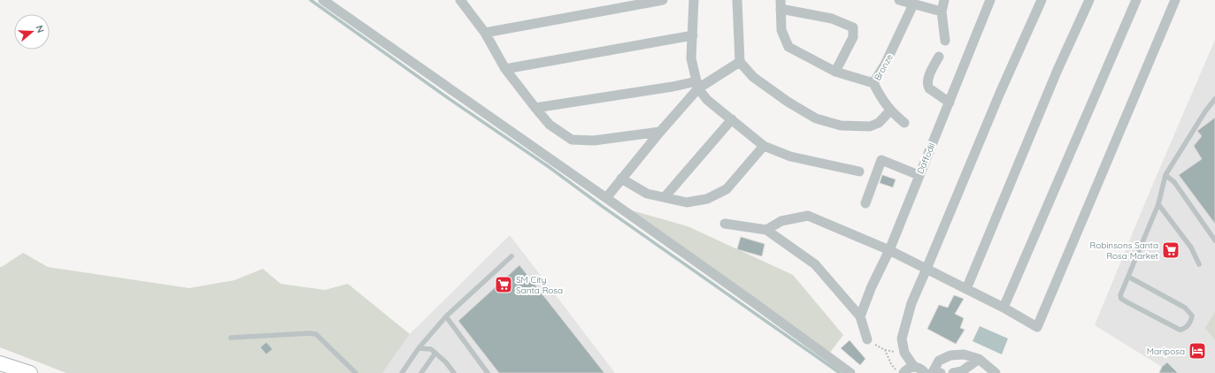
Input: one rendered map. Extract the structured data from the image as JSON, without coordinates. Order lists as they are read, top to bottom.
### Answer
{
  "streets": {
    "street": ["Bronze", "Daffodil"]
  },
  "places": {
    "supermarket": ["Robinsons Santa Rosa Market", "SM City Santa Rosa"],
    "hotel": ["Mariposa"]
  },
  "north": "right"
}
